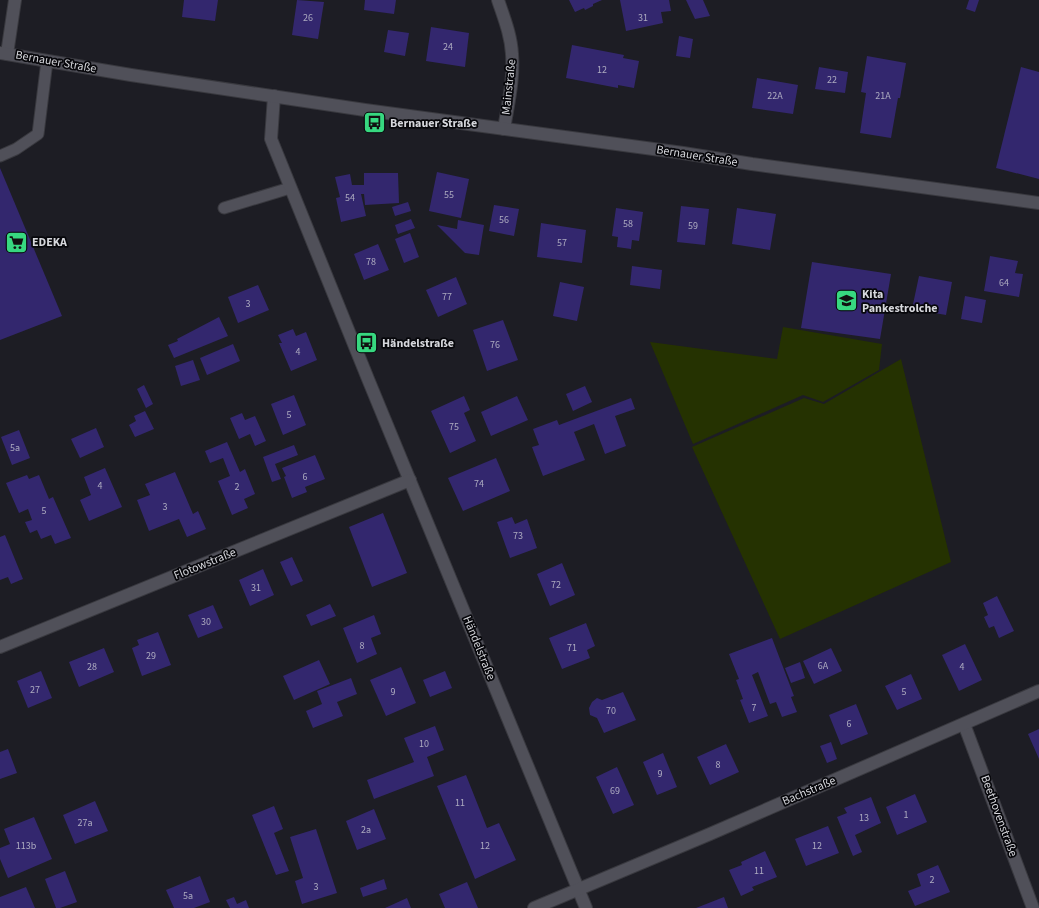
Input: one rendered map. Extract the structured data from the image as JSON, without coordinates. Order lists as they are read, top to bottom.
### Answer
{
  "streets": {
    "street": [
      "Bernauer Straße",
      "Mainstraße",
      "Flotowstraße",
      "Händelstraße",
      "Bachstraße",
      "Beethovenstraße"
    ]
  },
  "crossings": [
    ["Bernauer Straße", "Mainstraße"],
    ["Bernauer Straße", "Händelstraße"],
    ["Flotowstraße", "Händelstraße"],
    ["Händelstraße", "Bachstraße"],
    ["Bachstraße", "Beethovenstraße"]
  ],
  "places": {
    "bus stop": ["Bernauer Straße", "Händelstraße"],
    "supermarket": ["EDEKA"],
    "school or university": ["Kita Pankestrolche"]
  },
  "house_numbers": [
    "26",
    "31",
    "24",
    "12",
    "22",
    "22A",
    "21A",
    "55",
    "54",
    "56",
    "58",
    "59",
    "57",
    "78",
    "64",
    "77",
    "3",
    "76",
    "4",
    "5",
    "75",
    "5a",
    "6",
    "74",
    "4",
    "2",
    "3",
    "5",
    "73",
    "72",
    "31",
    "30",
    "8",
    "71",
    "29",
    "6A",
    "28",
    "4",
    "27",
    "9",
    "5",
    "7",
    "70",
    "6",
    "10",
    "8",
    "9",
    "69",
    "11",
    "1",
    "13",
    "27a",
    "2a",
    "113b",
    "12",
    "12",
    "11",
    "2",
    "3",
    "5a"
  ]
}
